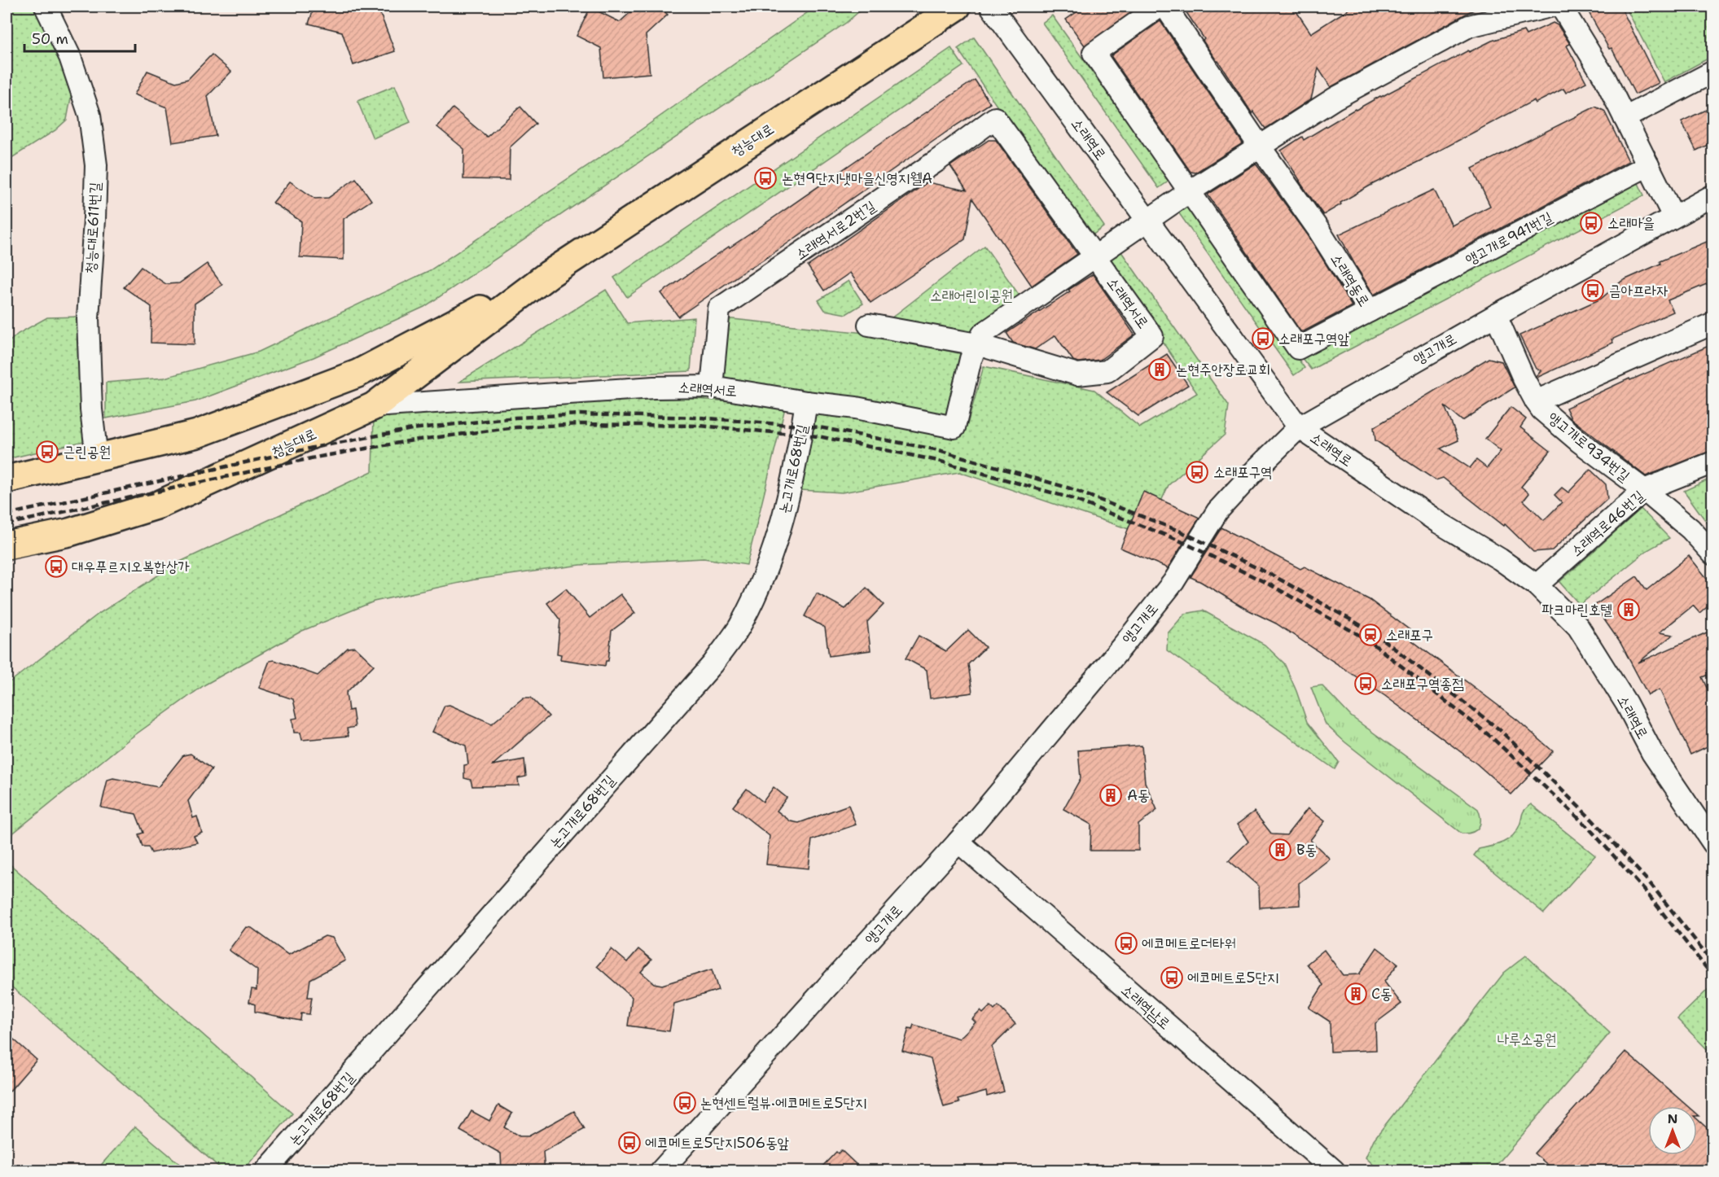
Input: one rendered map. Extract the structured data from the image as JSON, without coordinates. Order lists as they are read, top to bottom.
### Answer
{
  "streets": {
    "main road": ["청능대로"],
    "street": [
      "소래역로",
      "청능대로611번길",
      "소래역서로2번길",
      "앵고개로941번길",
      "소래역동로",
      "소래역서로",
      "앵고개로",
      "앵고개로934번길",
      "논고개로68번길",
      "소래역로46번길",
      "소래역남로"
    ]
  },
  "crossings": [
    ["소래역로", "소래역서로"],
    ["소래역로", "앵고개로"],
    ["소래역로", "소래역로46번길"],
    ["청능대로", "청능대로611번길"],
    ["청능대로", "소래역서로"],
    ["소래역서로2번길", "소래역서로"],
    ["앵고개로941번길", "소래역동로"],
    ["소래역서로", "논고개로68번길"],
    ["앵고개로", "앵고개로934번길"],
    ["앵고개로", "소래역남로"],
    ["앵고개로934번길", "소래역로46번길"]
  ],
  "parks": ["소래어린이공원", "나루소공원"],
  "places": {
    "bus stop": [
      "논현9단지냇마을신영지웰A",
      "소래마을",
      "금아프라자",
      "소래포구역앞",
      "근린공원",
      "소래포구역",
      "대우푸르지오복합상가",
      "소래포구역종점",
      "에코메트로더타워",
      "에코메트로5단지",
      "논현센트럴뷰·에코메트로5단지",
      "에코메트로5단지506동앞"
    ],
    "building": [
      "논현주안장로교회",
      "파크마린호텔",
      "A동",
      "B동",
      "C동"
    ],
    "station": ["소래포구"]
  },
  "scale_bar": "50 m",
  "north": "top"
}
